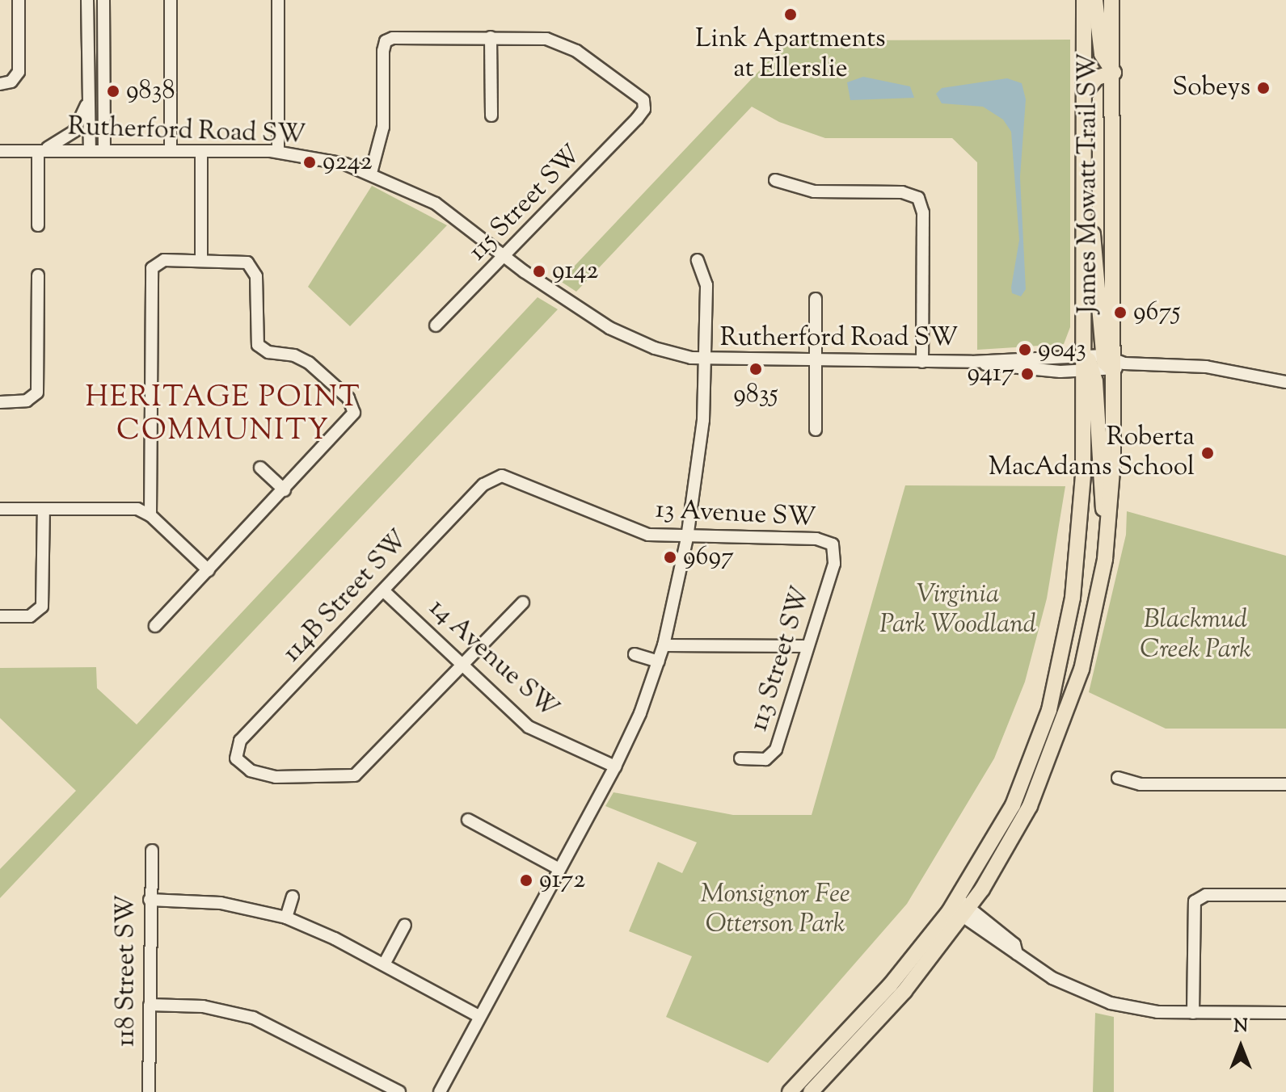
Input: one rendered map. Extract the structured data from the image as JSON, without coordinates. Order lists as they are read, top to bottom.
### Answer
{
  "streets": {
    "main road": ["James Mowatt Trail SW"],
    "street": [
      "Rutherford Road SW",
      "115 Street SW",
      "13 Avenue SW",
      "114B Street SW",
      "14 Avenue SW",
      "113 Street SW",
      "118 Street SW"
    ]
  },
  "crossings": [
    ["Rutherford Road SW", "James Mowatt Trail SW"],
    ["Rutherford Road SW", "115 Street SW"],
    ["Rutherford Road SW", "13 Avenue SW"],
    ["Rutherford Road SW", "14 Avenue SW"],
    ["13 Avenue SW", "114B Street SW"],
    ["13 Avenue SW", "113 Street SW"],
    ["114B Street SW", "14 Avenue SW"]
  ],
  "districts": ["HERITAGE POINT COMMUNITY"],
  "parks": ["Virginia Park Woodland", "Blackmud Creek Park", "Monsignor Fee Otterson Park"],
  "places": [
    "Link Apartments at Ellerslie",
    "Sobeys",
    "9838",
    "9242",
    "9142",
    "9675",
    "9043",
    "9835",
    "9417",
    "Roberta MacAdams School",
    "9697",
    "9172"
  ],
  "north": "top"
}
